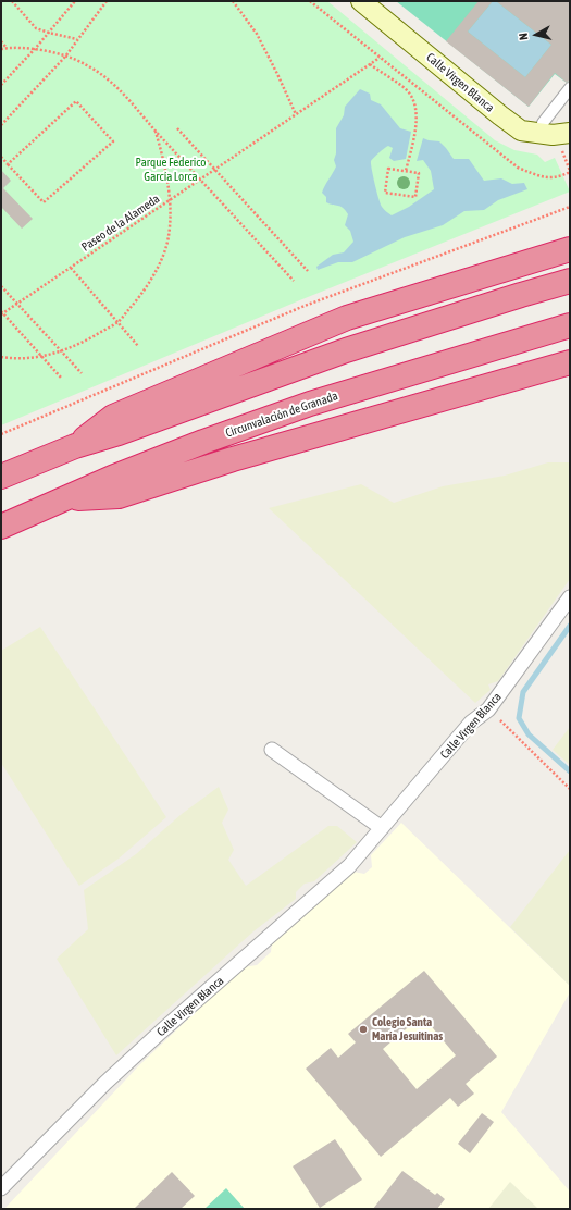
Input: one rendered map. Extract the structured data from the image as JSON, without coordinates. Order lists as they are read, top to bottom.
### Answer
{
  "streets": {
    "highway": ["Circunvalación de Granada"],
    "main road": ["Calle Virgen Blanca"],
    "path": ["Paseo de la Alameda"]
  },
  "parks": ["Parque Federico García Lorca"],
  "places": ["Colegio Santa María Jesuitinas"],
  "north": "left"
}
